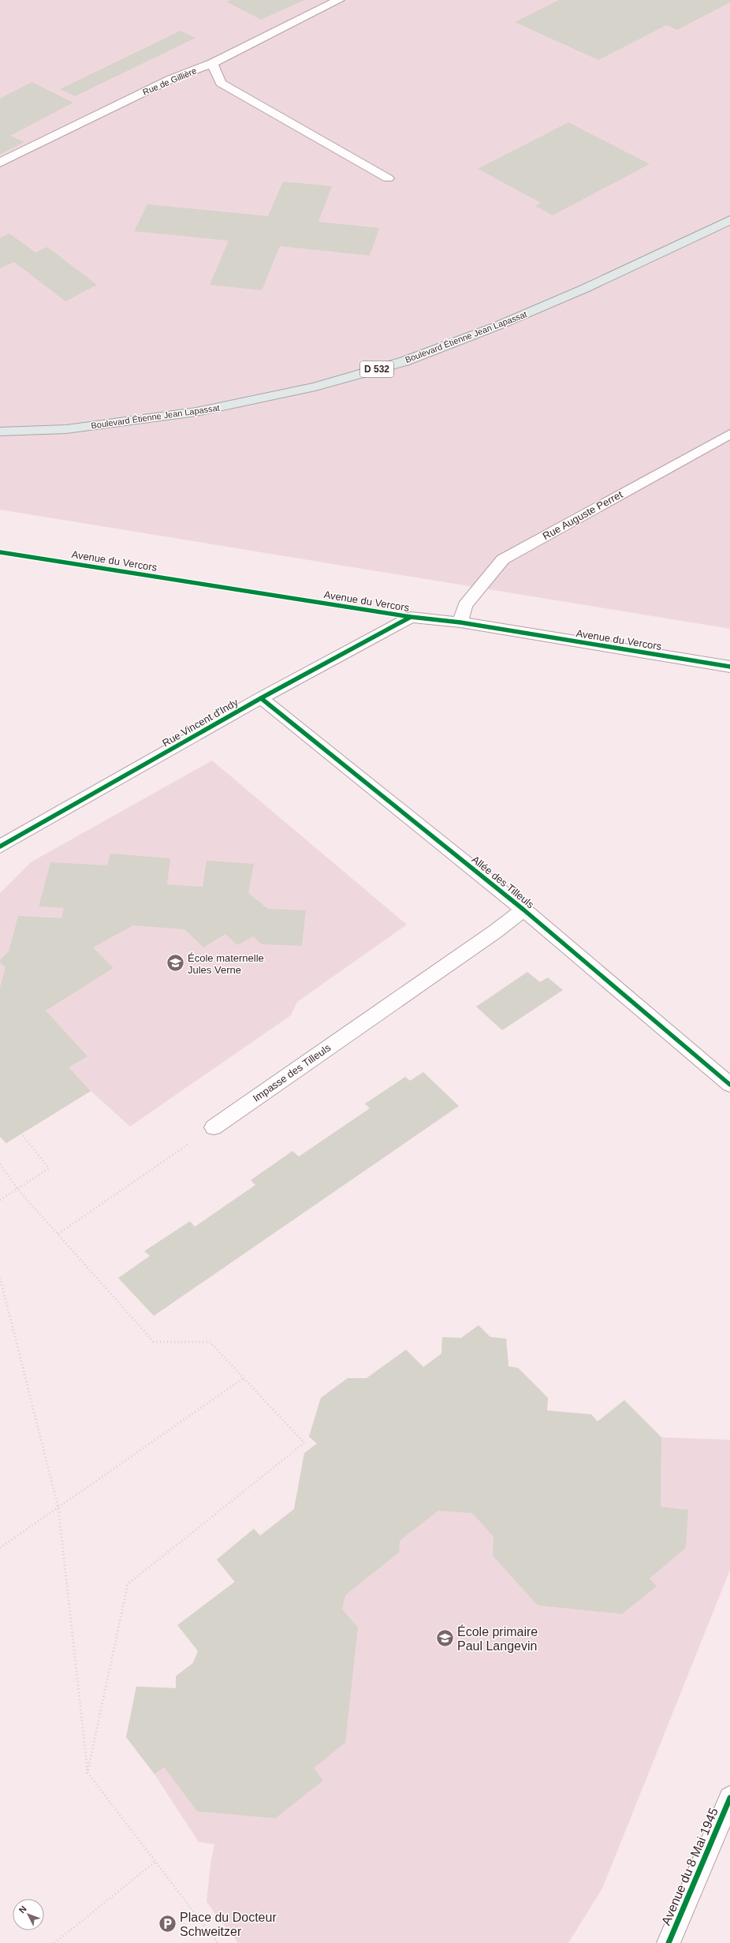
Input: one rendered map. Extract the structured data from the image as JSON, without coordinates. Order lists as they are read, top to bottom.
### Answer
{
  "streets": {
    "main road": ["Boulevard Étienne Jean Lapassat", "D 532"],
    "street": [
      "Rue de Gillière",
      "Rue Auguste Perret",
      "Avenue du Vercors",
      "Rue Vincent d'Indy",
      "Allée des Tilleuls",
      "Impasse des Tilleuls",
      "Avenue du 8 Mai 1945"
    ]
  },
  "crossings": [
    ["Rue Auguste Perret", "Avenue du Vercors"],
    ["Avenue du Vercors", "Rue Vincent d'Indy"],
    ["Rue Vincent d'Indy", "Allée des Tilleuls"],
    ["Allée des Tilleuls", "Impasse des Tilleuls"]
  ],
  "places": {
    "school or university": ["École maternelle Jules Verne", "École primaire Paul Langevin"],
    "parking": ["Place du Docteur Schweitzer"]
  },
  "north": "top left"
}
